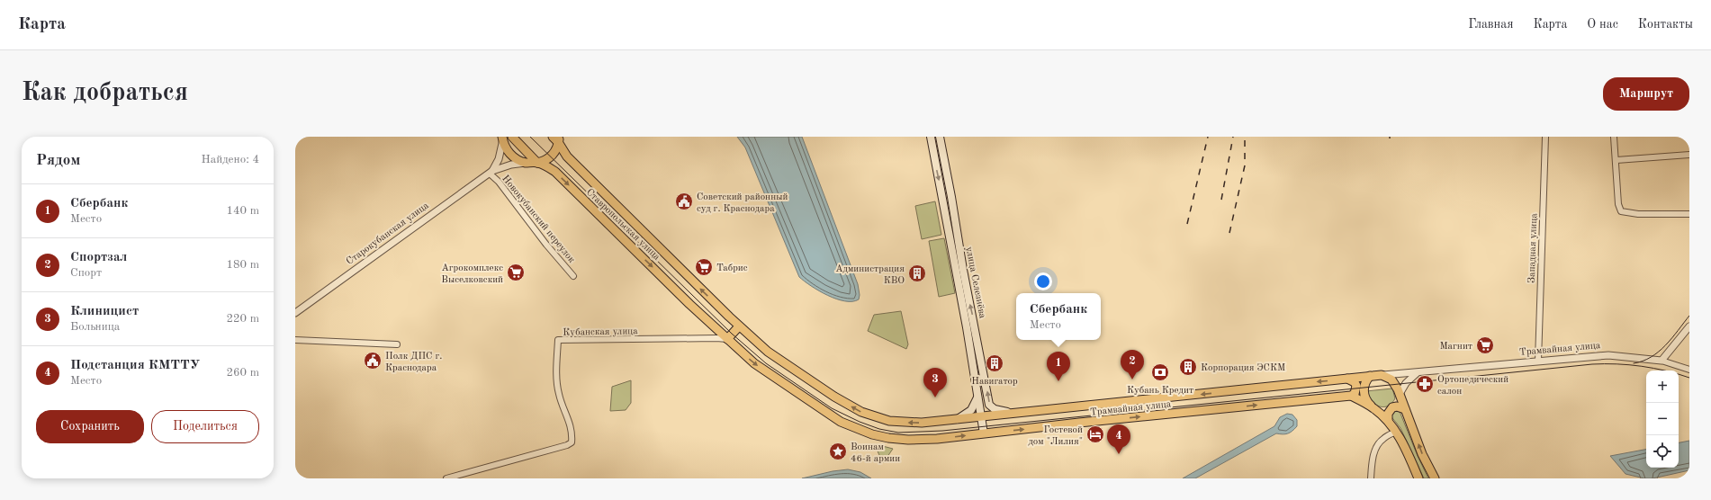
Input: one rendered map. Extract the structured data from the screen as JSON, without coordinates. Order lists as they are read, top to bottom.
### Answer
{
  "streets": {
    "main road": ["Ставропольская улица", "улица Селезнёва", "Трамвайная улица"],
    "street": [
      "Новокубанский переулок",
      "Старокубанская улица",
      "Западная улица",
      "Кубанская улица"
    ]
  },
  "crossings": [
    ["Новокубанский переулок", "Старокубанская улица"],
    ["Ставропольская улица", "Кубанская улица"],
    ["Ставропольская улица", "Трамвайная улица"],
    ["Западная улица", "Трамвайная улица"],
    ["улица Селезнёва", "Трамвайная улица"]
  ],
  "places": {
    "public building": ["Советский районный суд г. Краснодара", "Полк ДПС г. Краснодара"],
    "supermarket": ["Табрис", "Агрокомплекс Выселковский", "Магнит"],
    "building": ["Администрация КВО", "Навигатор", "Корпорация ЭСКМ"],
    "bank": ["Кубань Кредит"],
    "pharmacy": ["Ортопедический салон"],
    "hotel": ["Гостевой дом \"Лилия\""],
    "place": ["Воинам 46-й армии"]
  },
  "page": {
    "header": "Карта",
    "nav": [
      "Главная",
      "Карта",
      "О нас",
      "Контакты"
    ],
    "buttons": [
      "Маршрут",
      ["Сохранить", "Поделиться"]
    ],
    "title": "Как добраться",
    "heading": ["Рядом", "Найдено: 4"],
    "list": [
      {
        "mark": "1",
        "name": "Сбербанк",
        "note": "Место",
        "value": "140 m"
      },
      {
        "mark": "2",
        "name": "Спортзал",
        "note": "Спорт",
        "value": "180 m"
      },
      {
        "mark": "3",
        "name": "Клиницист",
        "note": "Больница",
        "value": "220 m"
      },
      {
        "mark": "4",
        "name": "Подстанция КМТТУ",
        "note": "Место",
        "value": "260 m"
      }
    ],
    "popup": ["Сбербанк", "Место"],
    "pins": [
      "2",
      "1",
      "3",
      "4"
    ],
    "map_buttons": ["+", "−"]
  }
}
